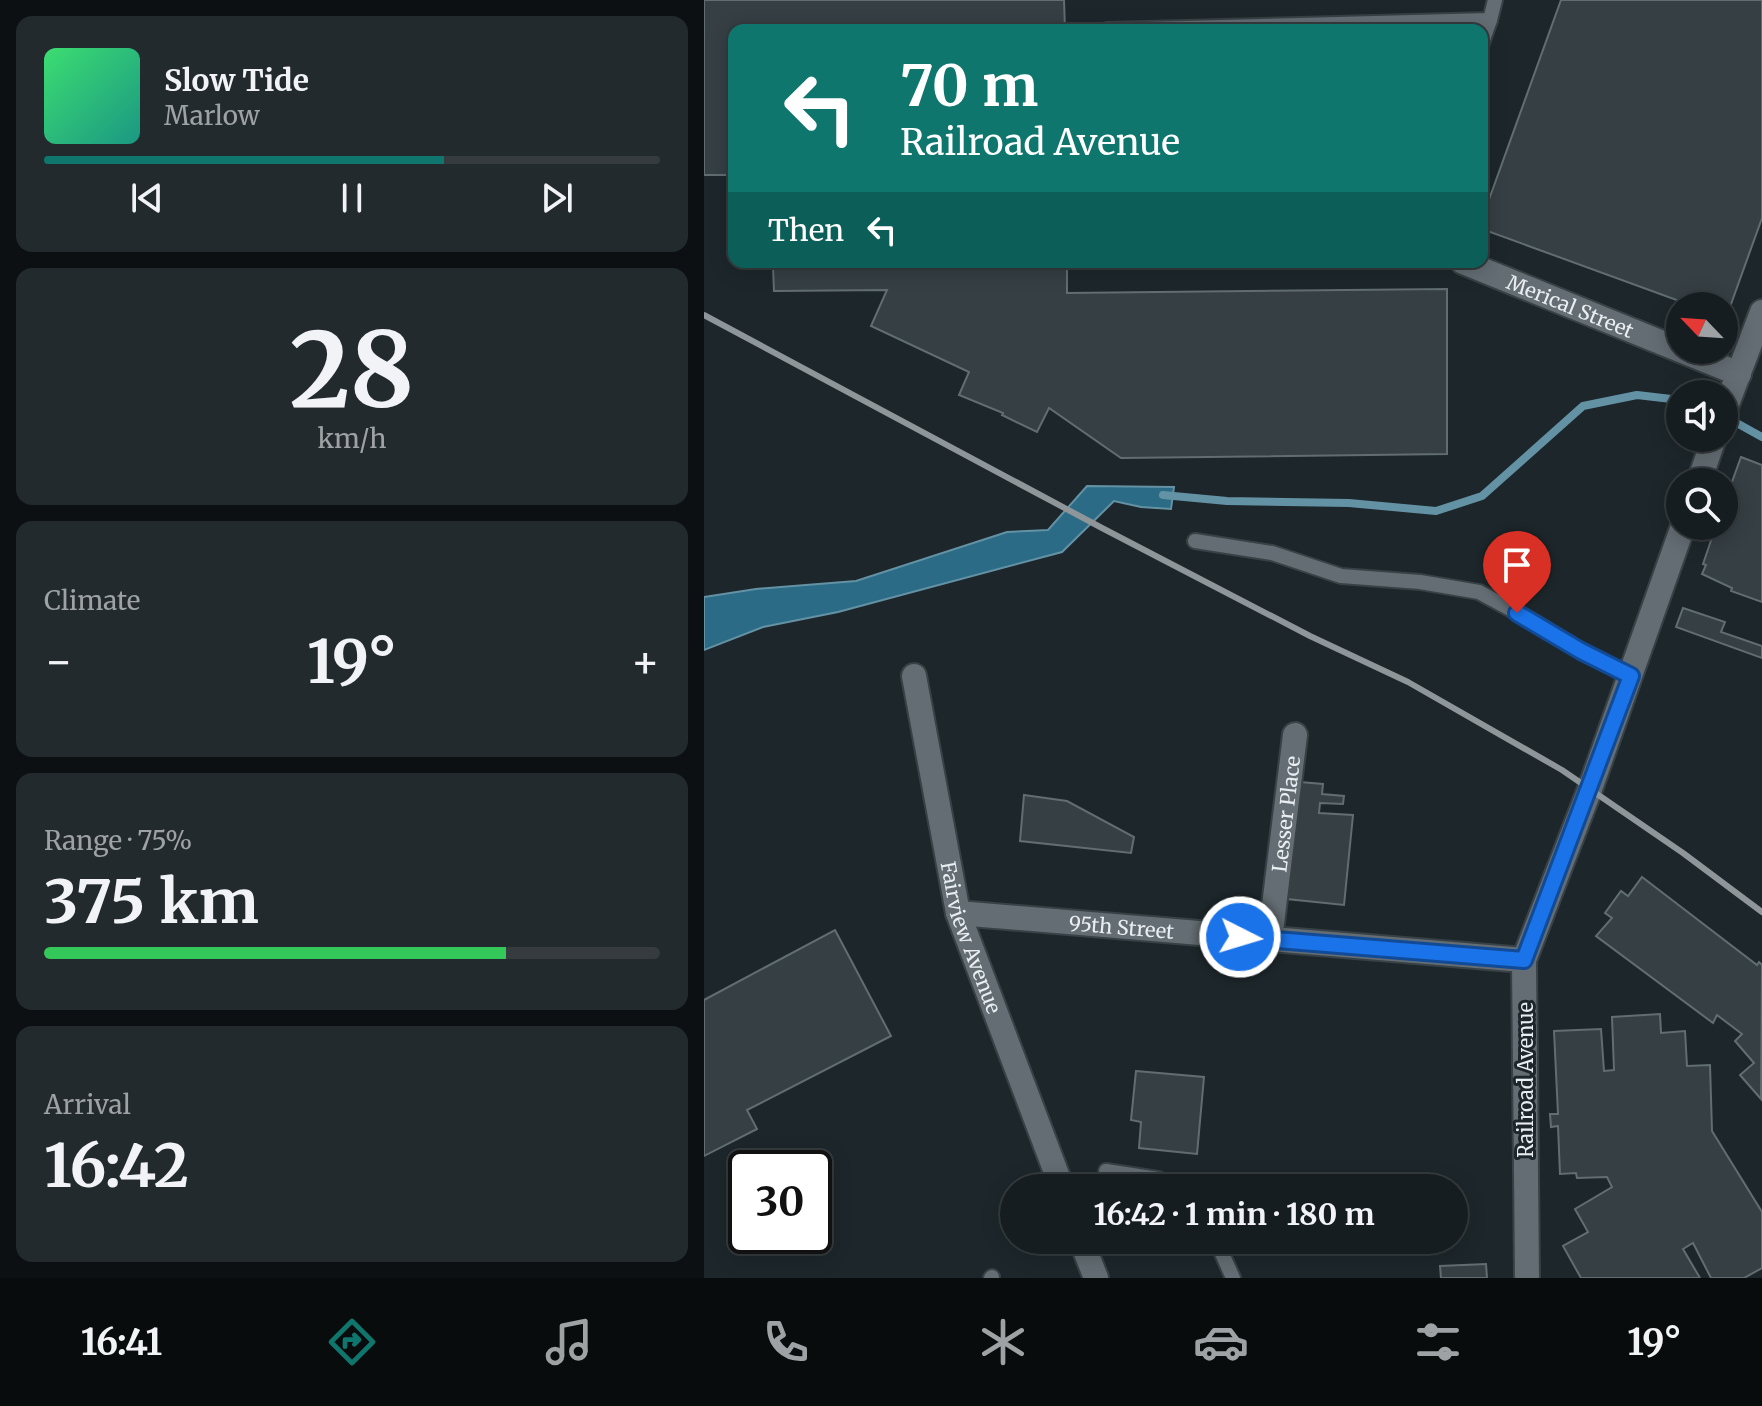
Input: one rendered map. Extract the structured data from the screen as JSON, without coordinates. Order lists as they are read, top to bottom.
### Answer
{
  "streets": {
    "street": [
      "Merical Street",
      "Lesser Place",
      "95th Street",
      "Fairview Avenue",
      "Railroad Avenue"
    ]
  },
  "crossings": [
    ["Lesser Place", "95th Street"],
    ["95th Street", "Fairview Avenue"],
    ["95th Street", "Railroad Avenue"]
  ],
  "north": "top left",
  "page": {
    "turn": ["70 m", "Railroad Avenue"],
    "song": ["Slow Tide", "Marlow"],
    "then": "Then",
    "tile": [
      ["28", "km/h"],
      "Climate",
      ["Range · 75%", "375 km"],
      ["Arrival", "16:42"]
    ],
    "heat": ["−", "19°", "+"],
    "limit": "30",
    "trip": "16:42 · 1 min · 180 m",
    "tabs": ["16:41", "19°"]
  }
}
